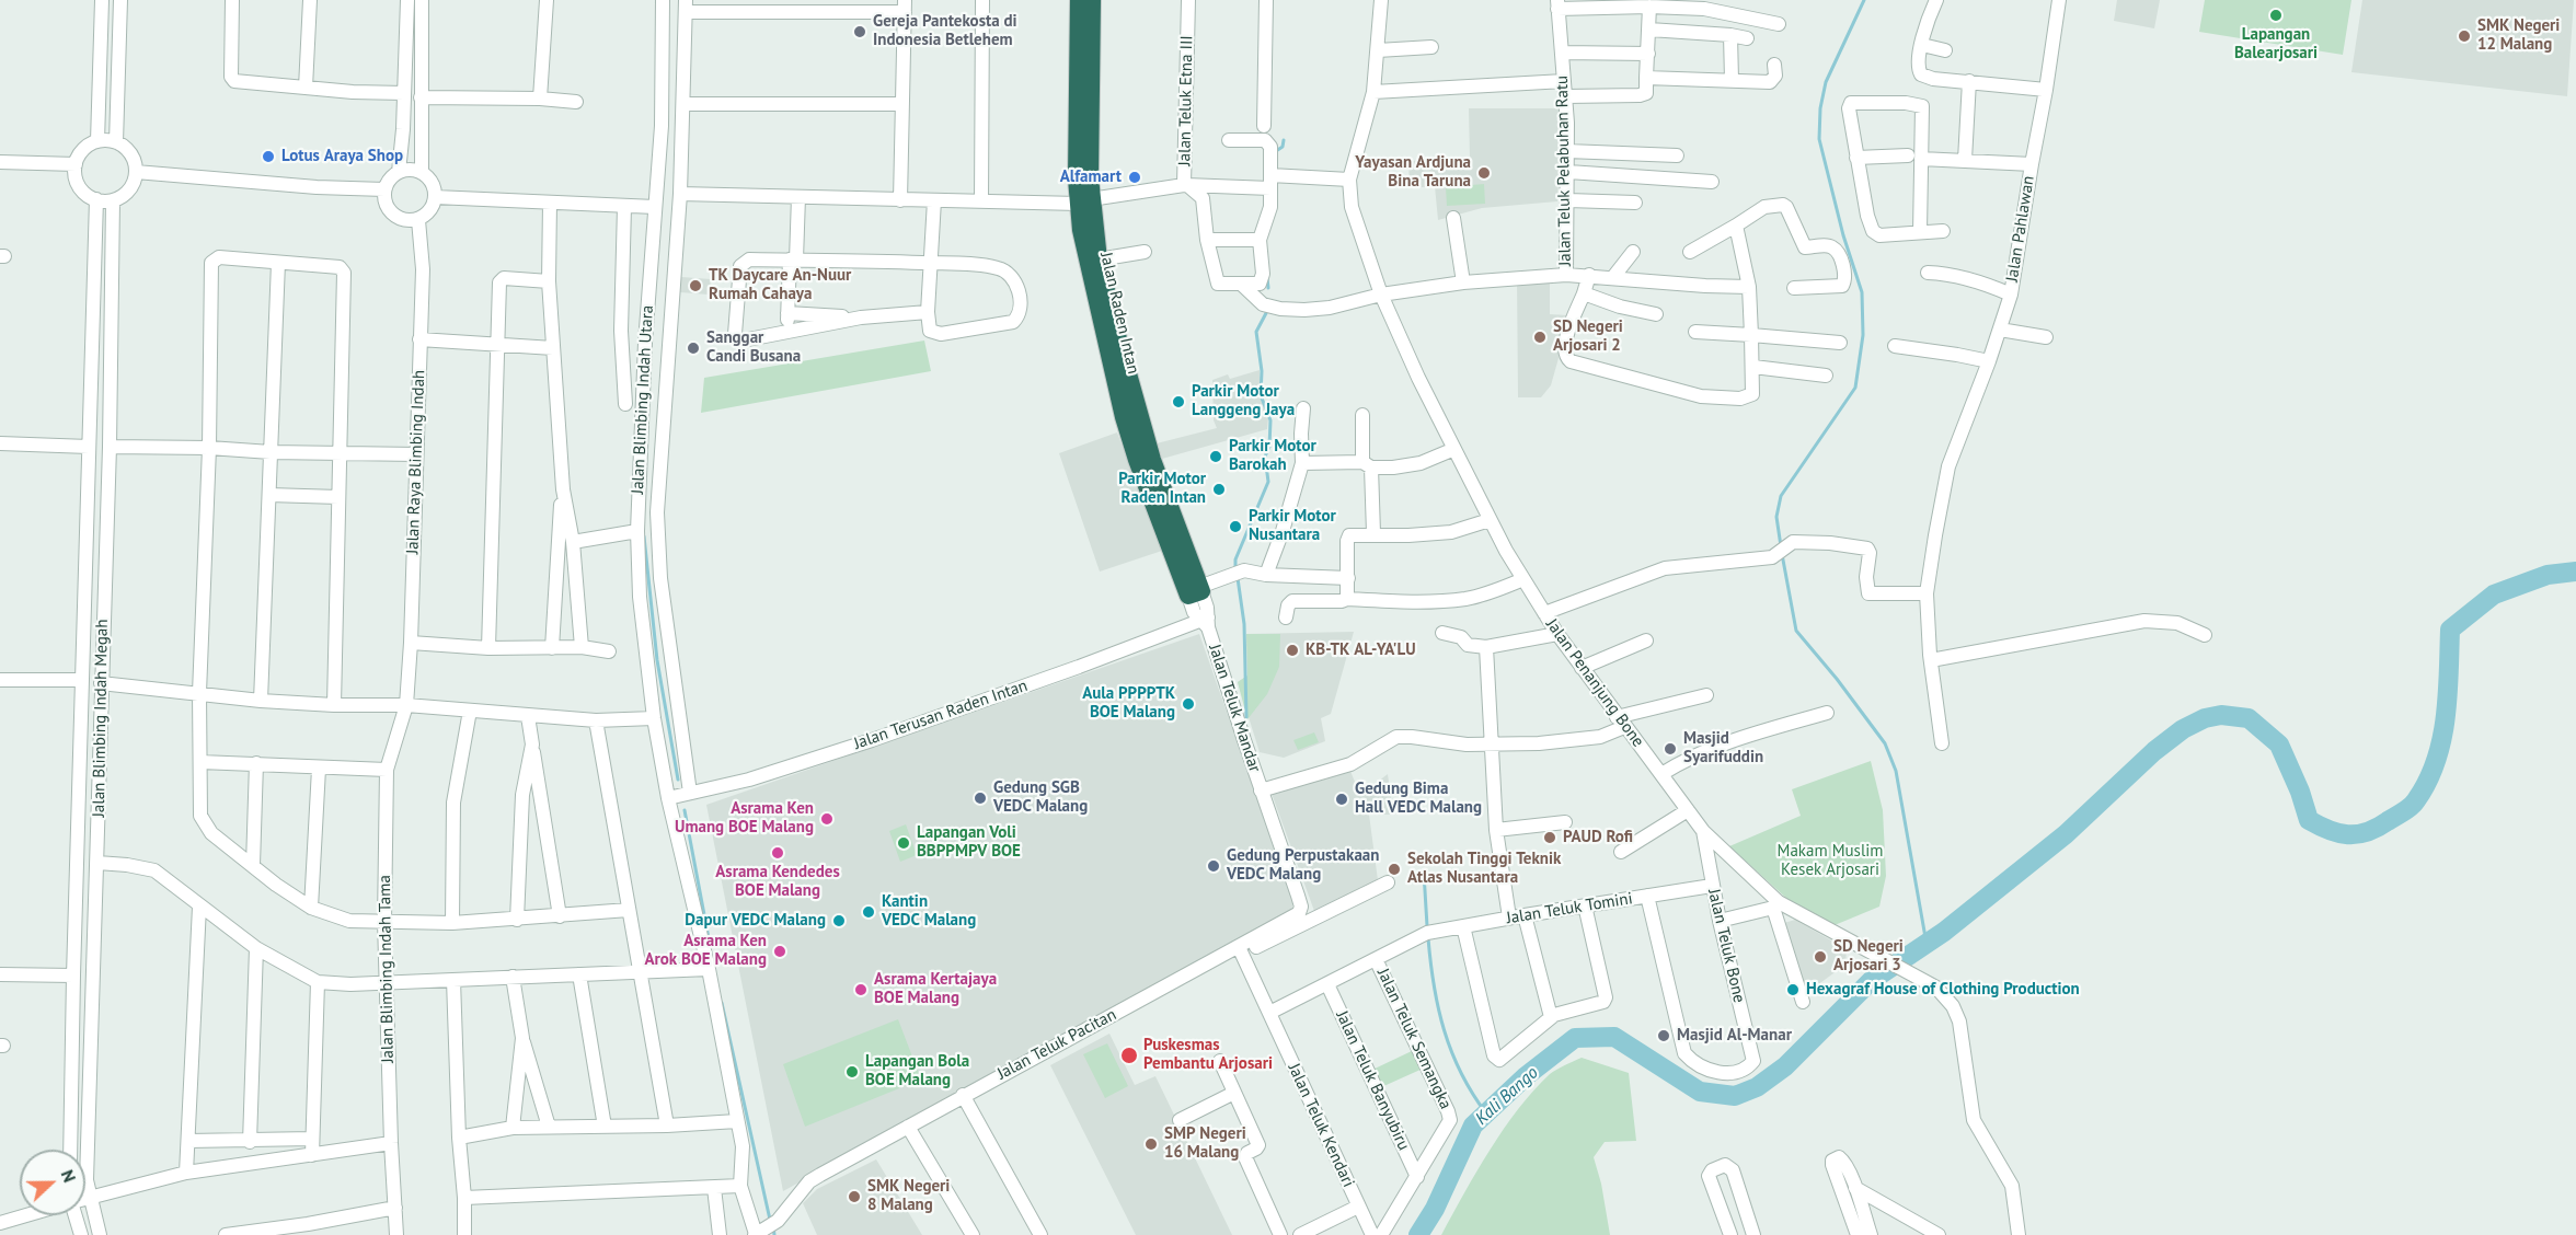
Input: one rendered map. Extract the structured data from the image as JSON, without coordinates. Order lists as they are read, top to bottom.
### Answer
{
  "streets": {
    "highway": ["Jalan Raden Intan"],
    "street": [
      "Jalan Teluk Etna III",
      "Jalan Teluk Pelabuhan Ratu",
      "Jalan Pahlawan",
      "Jalan Blimbing Indah Utara",
      "Jalan Raya Blimbing Indah",
      "Jalan Penanjung Bone",
      "Jalan Teluk Mandar",
      "Jalan Terusan Raden Intan",
      "Jalan Blimbing Indah Megah",
      "Jalan Teluk Tomini",
      "Jalan Teluk Bone",
      "Jalan Blimbing Indah Tama",
      "Jalan Teluk Semangka",
      "Jalan Teluk Pacitan",
      "Jalan Teluk Banyubiru",
      "Jalan Teluk Kendari"
    ]
  },
  "crossings": [
    ["Jalan Teluk Etna III", "Jalan Raden Intan"],
    ["Jalan Teluk Etna III", "Jalan Blimbing Indah Utara"],
    ["Jalan Teluk Pelabuhan Ratu", "Jalan Penanjung Bone"],
    ["Jalan Raden Intan", "Jalan Teluk Mandar"],
    ["Jalan Raden Intan", "Jalan Terusan Raden Intan"],
    ["Jalan Blimbing Indah Utara", "Jalan Terusan Raden Intan"],
    ["Jalan Raya Blimbing Indah", "Jalan Blimbing Indah Tama"],
    ["Jalan Penanjung Bone", "Jalan Teluk Mandar"],
    ["Jalan Penanjung Bone", "Jalan Teluk Bone"],
    ["Jalan Teluk Mandar", "Jalan Terusan Raden Intan"],
    ["Jalan Teluk Mandar", "Jalan Teluk Pacitan"],
    ["Jalan Teluk Tomini", "Jalan Teluk Bone"],
    ["Jalan Teluk Tomini", "Jalan Teluk Semangka"],
    ["Jalan Teluk Tomini", "Jalan Teluk Banyubiru"],
    ["Jalan Teluk Tomini", "Jalan Teluk Kendari"],
    ["Jalan Teluk Semangka", "Jalan Teluk Banyubiru"],
    ["Jalan Teluk Pacitan", "Jalan Teluk Kendari"]
  ],
  "water": ["Kali Bango"],
  "parks": ["Makam Muslim Kesek Arjosari"],
  "places": [
    "Lapangan Balearjosari",
    "Gereja Pantekosta di Indonesia Betlehem",
    "SMK Negeri 12 Malang",
    "Lotus Araya Shop",
    "Yayasan Ardjuna Bina Taruna",
    "Alfamart",
    "TK Daycare An-Nuur Rumah Cahaya",
    "SD Negeri Arjosari 2",
    "Sanggar Candi Busana",
    "Parkir Motor Langgeng Jaya",
    "Parkir Motor Barokah",
    "Parkir Motor Raden Intan",
    "Parkir Motor Nusantara",
    "KB-TK AL-YA'LU",
    "Aula PPPPTK BOE Malang",
    "Masjid Syarifuddin",
    "Gedung SGB VEDC Malang",
    "Gedung Bima Hall VEDC Malang",
    "Asrama Ken Umang BOE Malang",
    "PAUD Rofi",
    "Lapangan Voli BBPPMPV BOE",
    "Asrama Kendedes BOE Malang",
    "Gedung Perpustakaan VEDC Malang",
    "Sekolah Tinggi Teknik Atlas Nusantara",
    "Kantin VEDC Malang",
    "Dapur VEDC Malang",
    "Asrama Ken Arok BOE Malang",
    "SD Negeri Arjosari 3",
    "Asrama Kertajaya BOE Malang",
    "Hexagraf House of Clothing Production",
    "Masjid Al-Manar",
    "Puskesmas Pembantu Arjosari",
    "Lapangan Bola BOE Malang",
    "SMP Negeri 16 Malang",
    "SMK Negeri 8 Malang"
  ],
  "north": "right"
}
